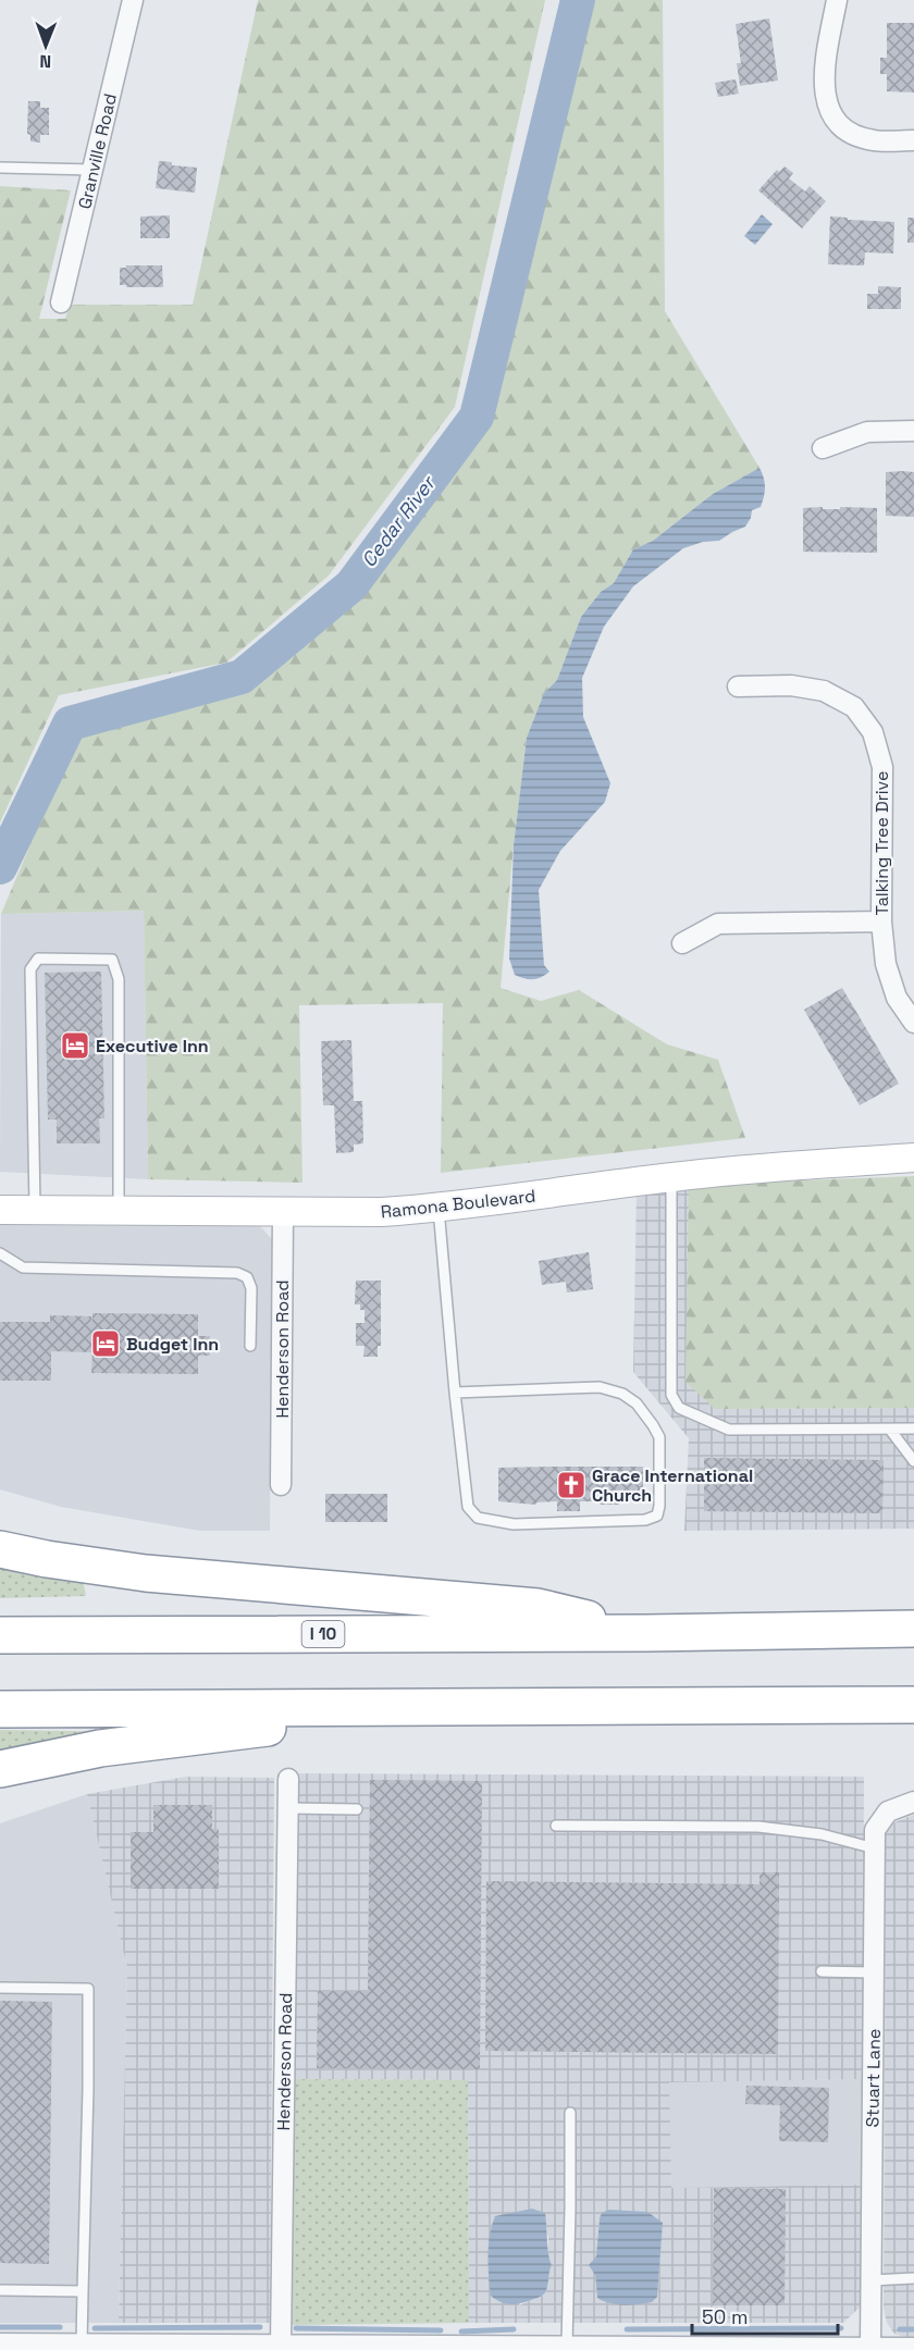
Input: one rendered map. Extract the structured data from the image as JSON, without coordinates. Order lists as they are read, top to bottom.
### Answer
{
  "streets": {
    "highway": ["I 10"],
    "street": [
      "Granville Road",
      "Talking Tree Drive",
      "Ramona Boulevard",
      "Henderson Road",
      "Stuart Lane"
    ]
  },
  "crossings": [
    ["Ramona Boulevard", "Henderson Road"]
  ],
  "water": ["Cedar River"],
  "places": {
    "hotel": ["Executive Inn", "Budget Inn"],
    "church": ["Grace International Church"]
  },
  "scale_bar": "50 m",
  "north": "bottom"
}
